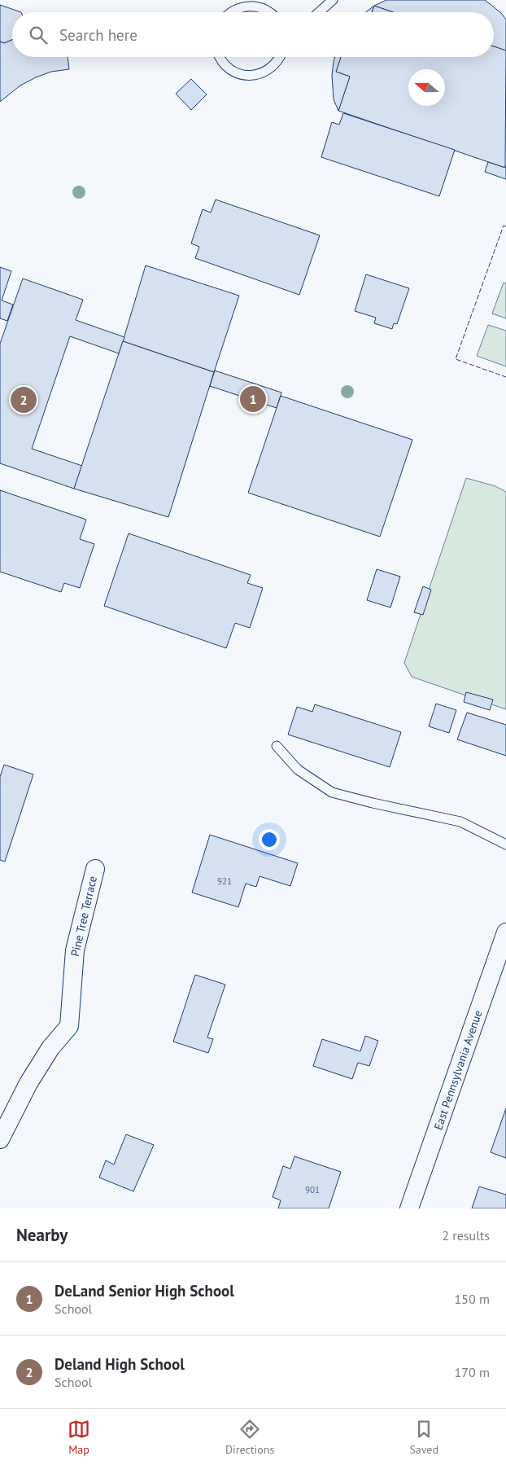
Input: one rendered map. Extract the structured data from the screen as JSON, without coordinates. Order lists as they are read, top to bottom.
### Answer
{
  "streets": {
    "street": ["Pine Tree Terrace", "East Pennsylvania Avenue"]
  },
  "house_numbers": ["921", "901"],
  "north": "left",
  "page": {
    "search": "Search here",
    "pins": ["1", "2"],
    "heading": ["Nearby", "2 results"],
    "list": [
      {
        "mark": "1",
        "name": "DeLand Senior High School",
        "note": "School",
        "value": "150 m"
      },
      {
        "mark": "2",
        "name": "Deland High School",
        "note": "School",
        "value": "170 m"
      }
    ],
    "nav": ["Map", "Directions", "Saved"]
  }
}
